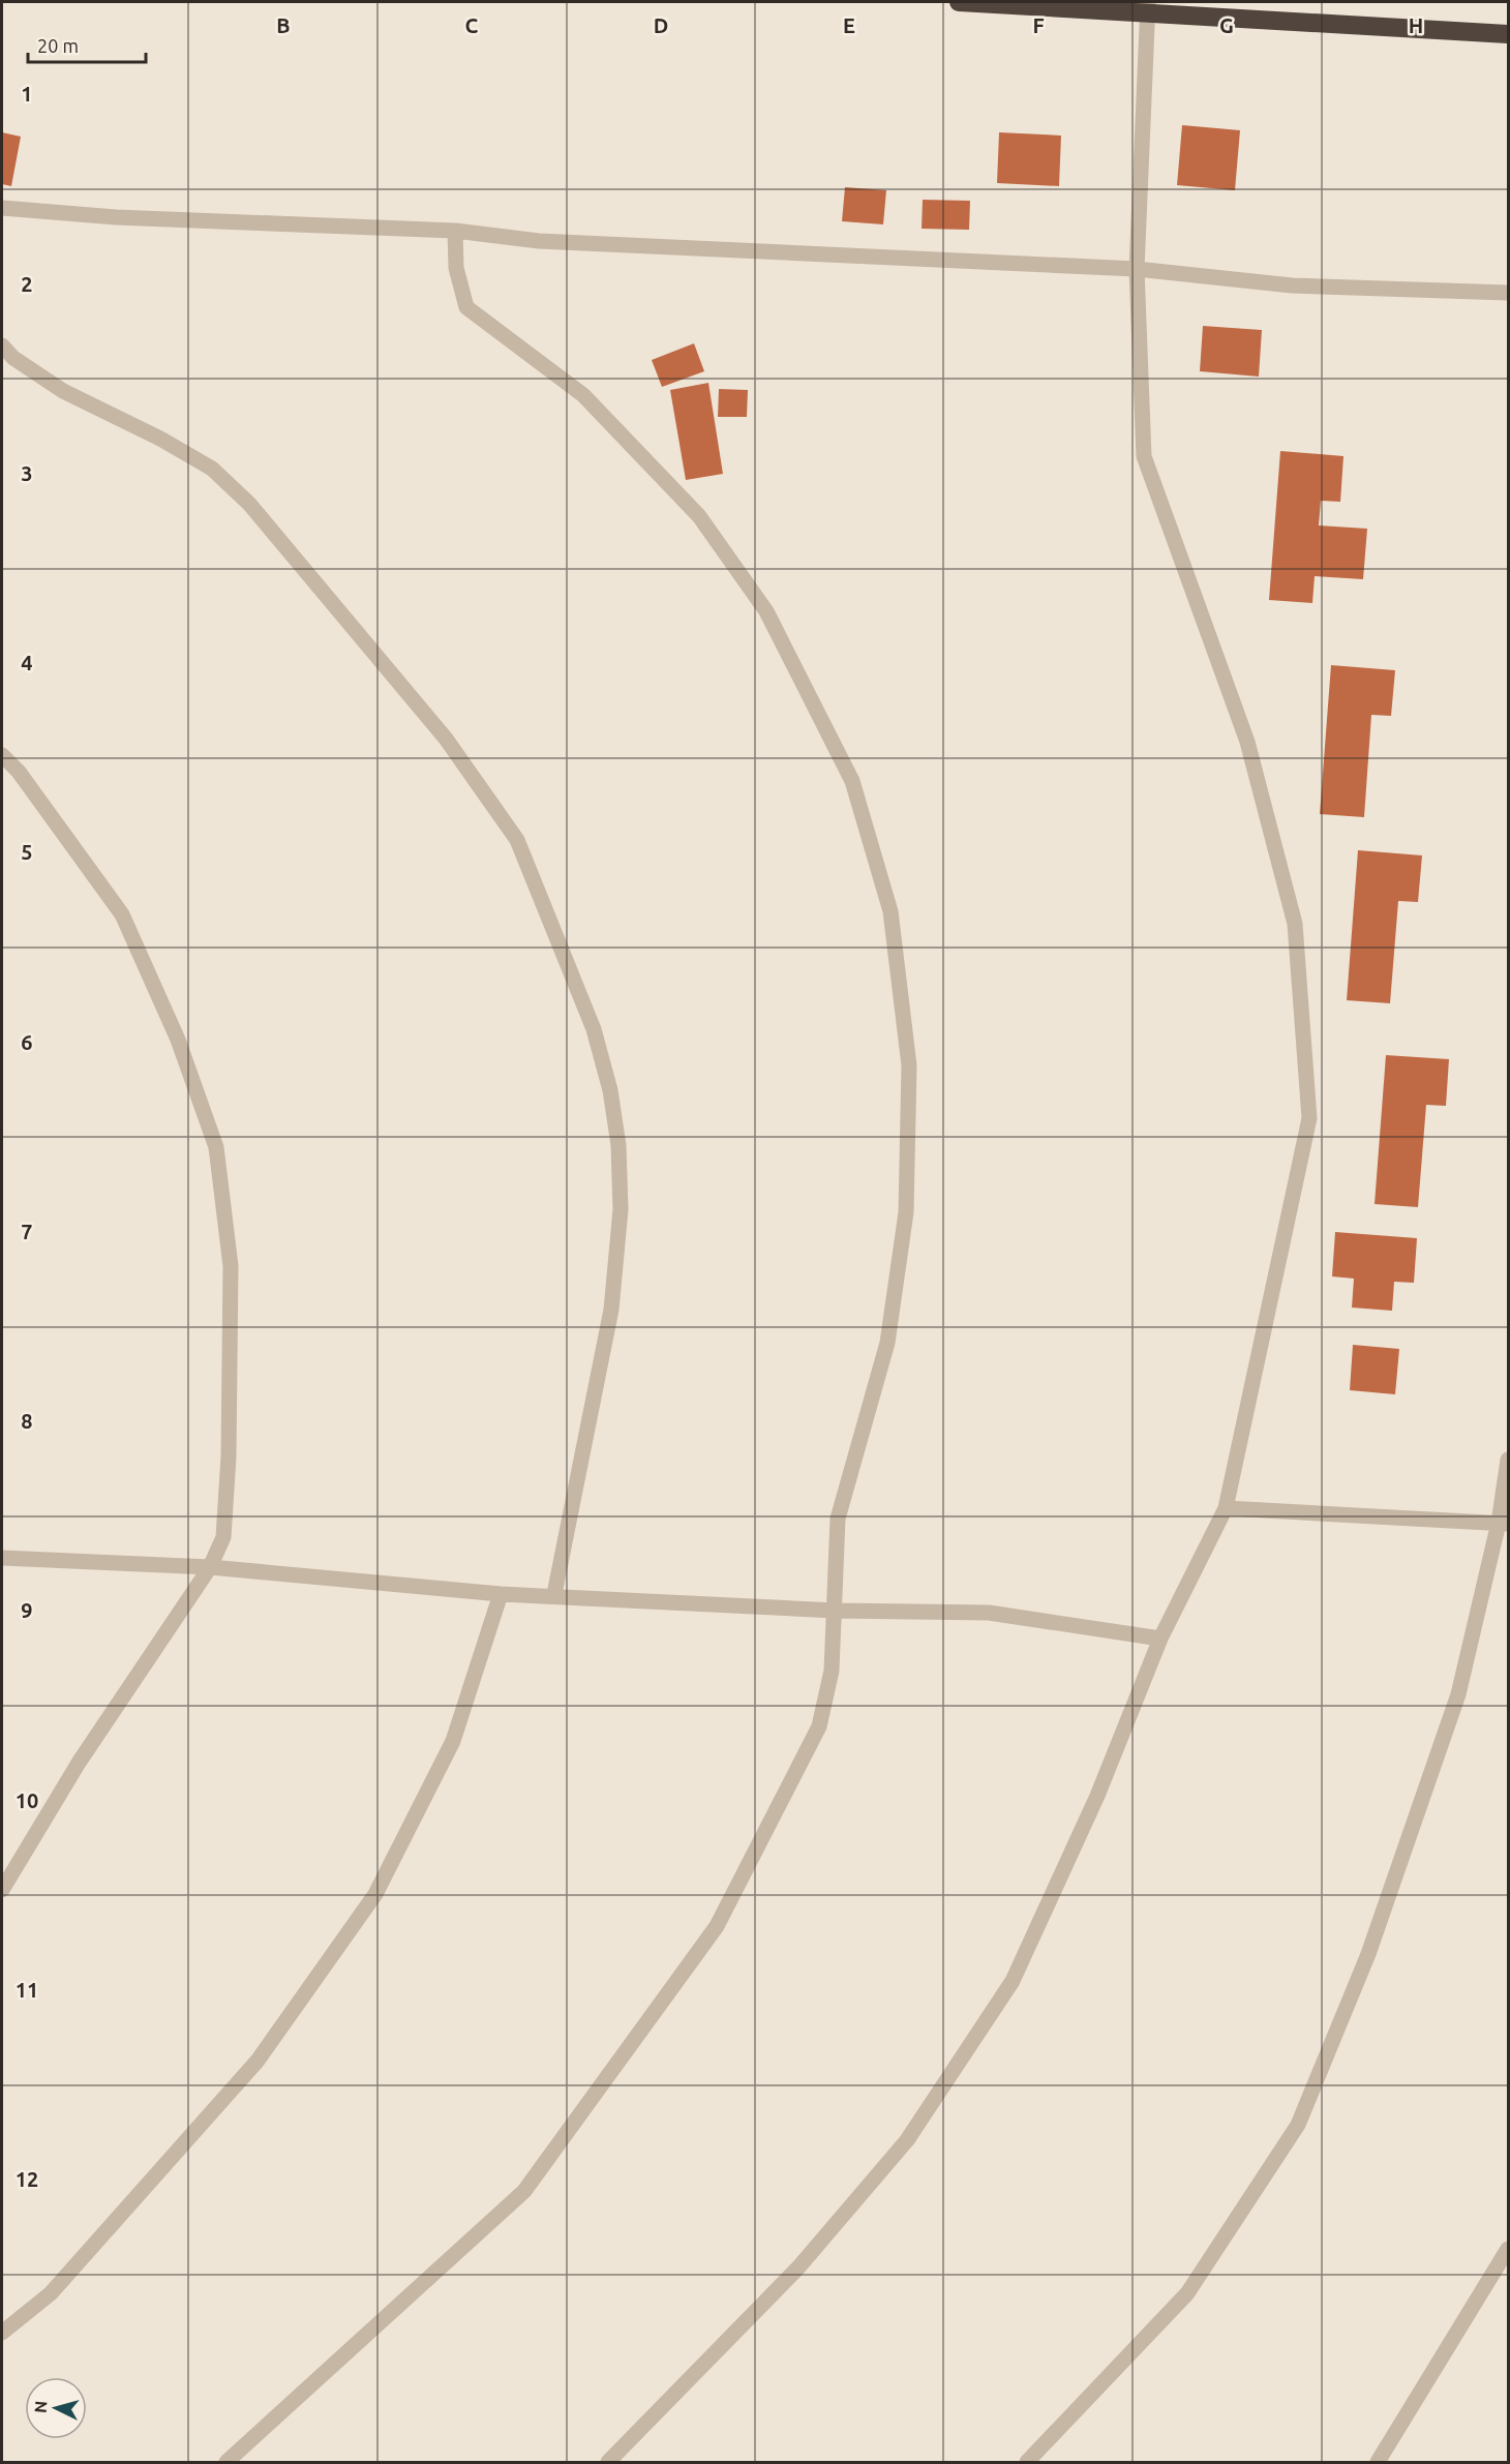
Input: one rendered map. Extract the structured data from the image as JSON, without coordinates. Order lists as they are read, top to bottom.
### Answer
{
  "scale_bar": "20 m",
  "north": "left",
  "grid": {
    "columns": [
      "B",
      "C",
      "D",
      "E",
      "F",
      "G",
      "H"
    ],
    "rows": [
      "1",
      "2",
      "3",
      "4",
      "5",
      "6",
      "7",
      "8",
      "9",
      "10",
      "11",
      "12"
    ]
  }
}
